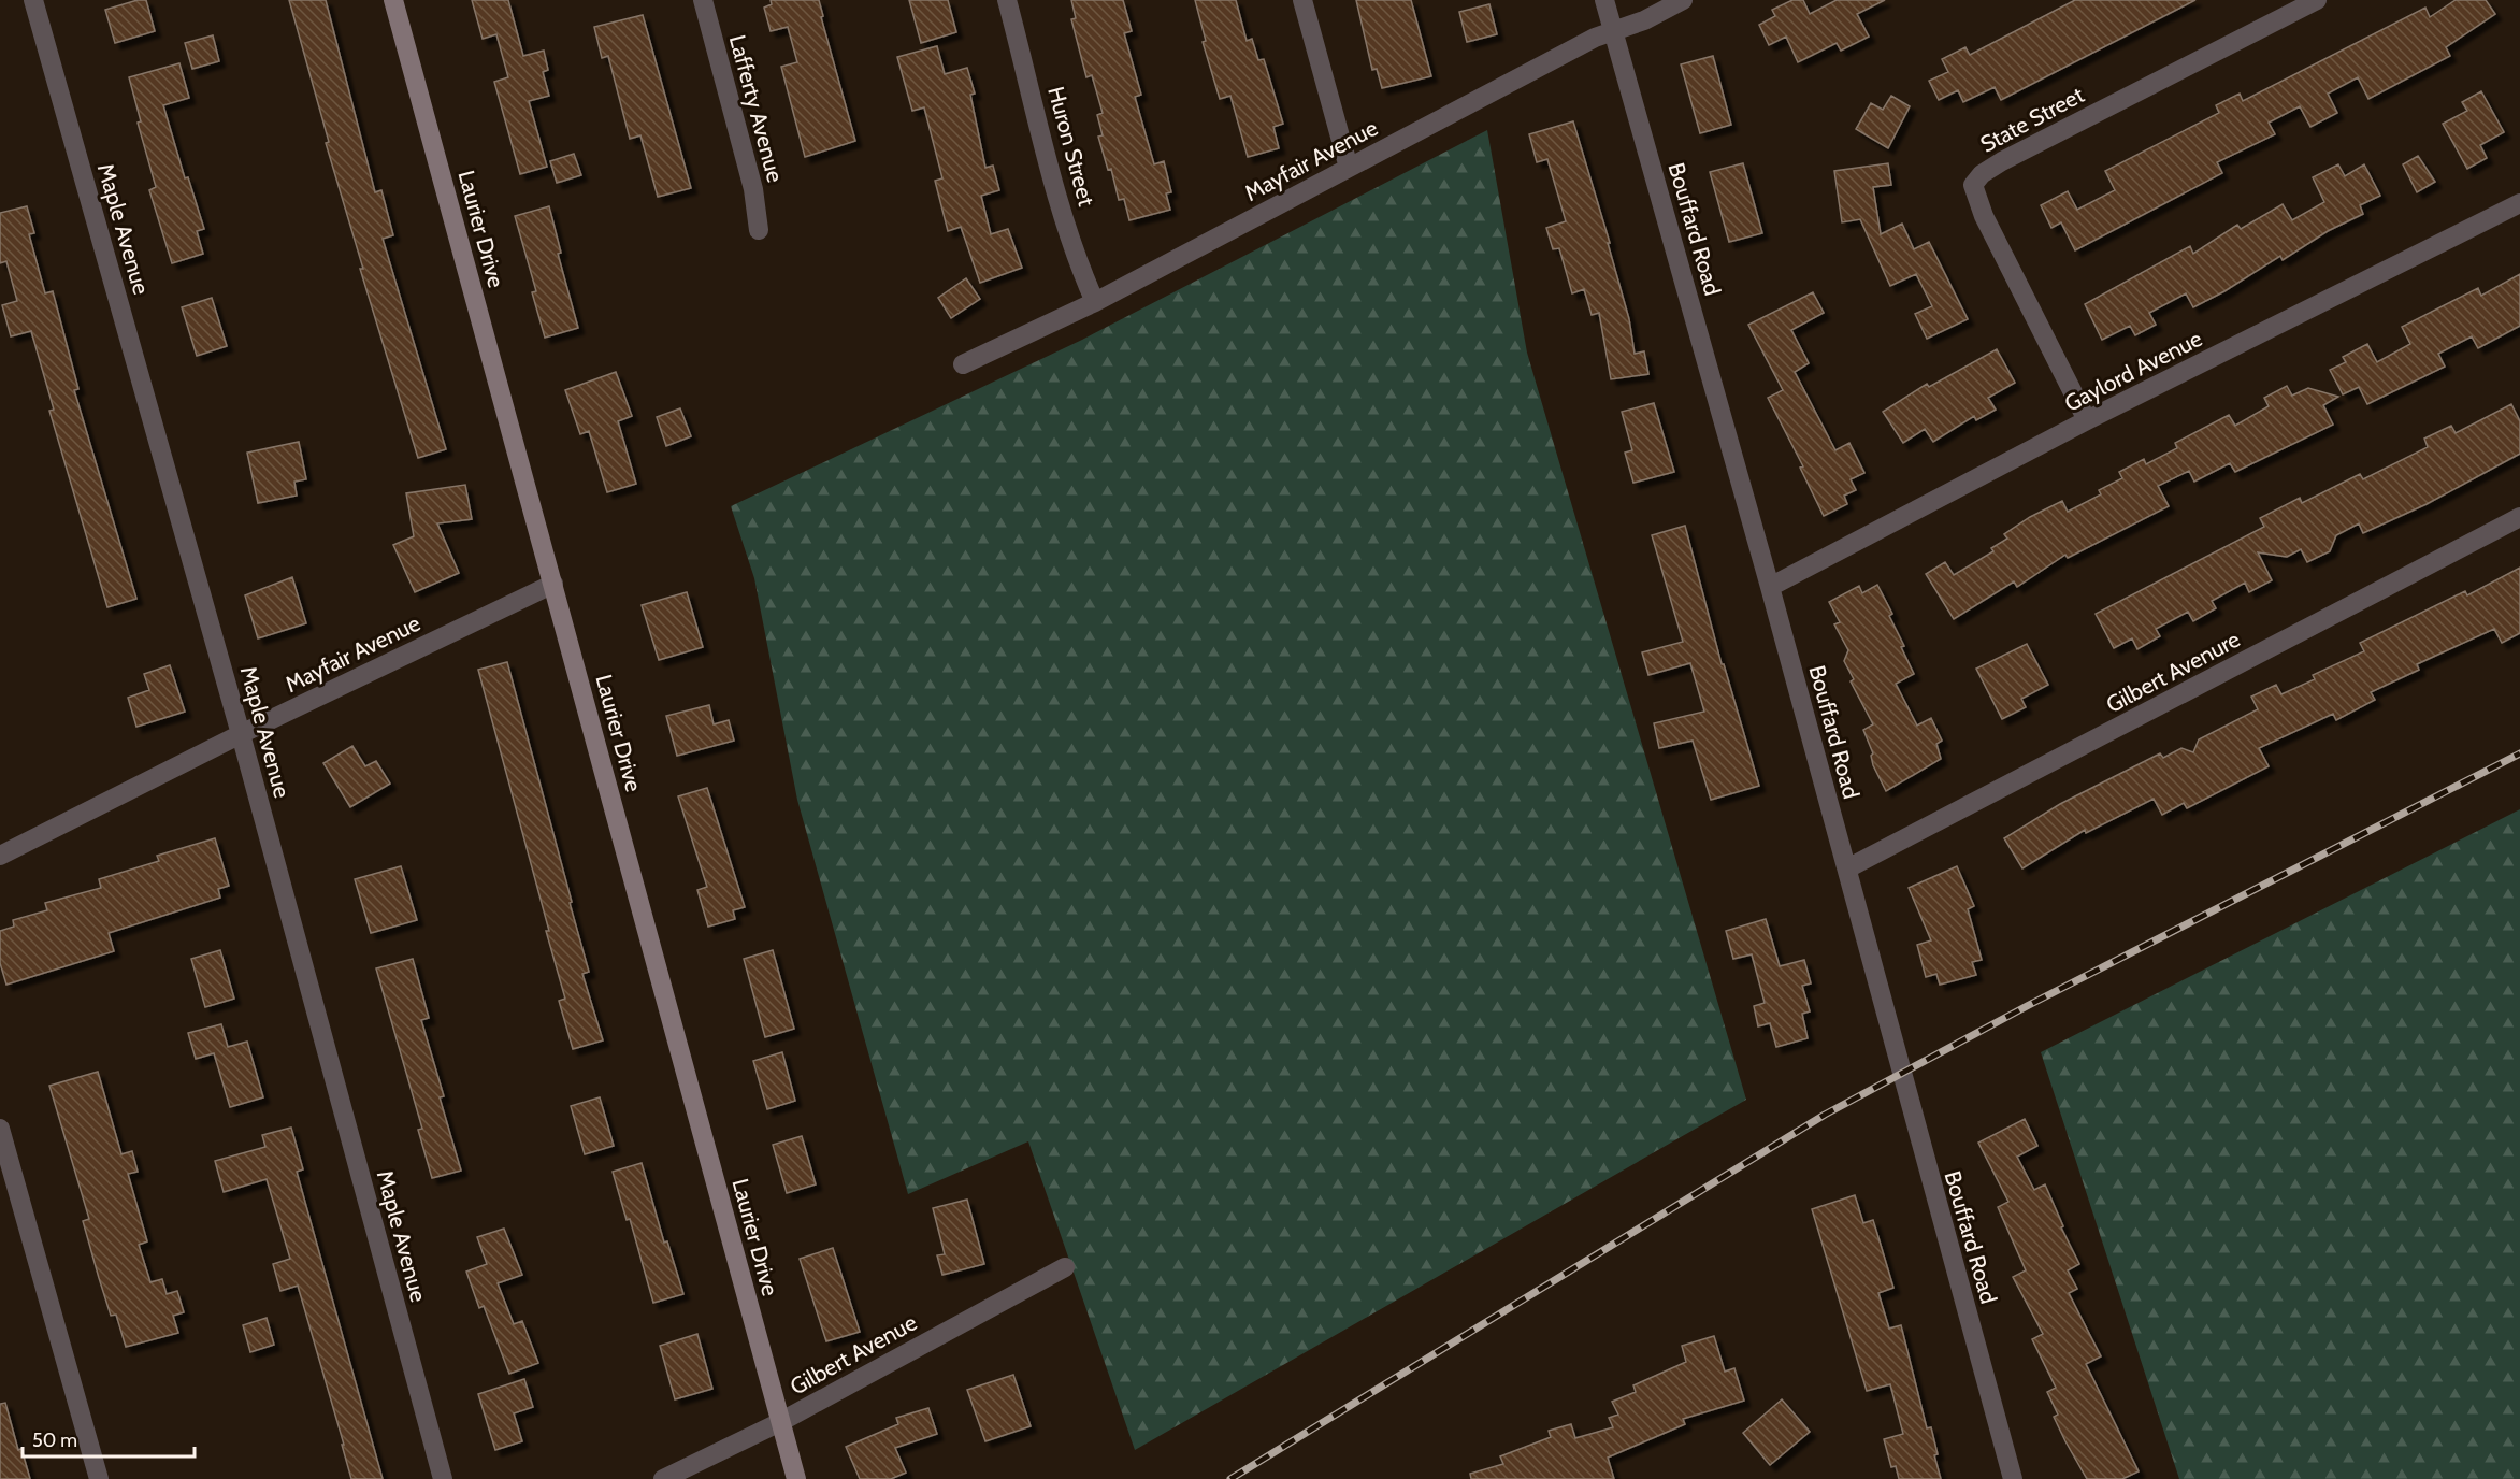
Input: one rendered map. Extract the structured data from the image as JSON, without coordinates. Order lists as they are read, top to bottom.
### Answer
{
  "streets": {
    "street": [
      "Lafferty Avenue",
      "State Street",
      "Huron Street",
      "Mayfair Avenue",
      "Maple Avenue",
      "Laurier Drive",
      "Bouffard Road",
      "Gaylord Avenue",
      "Gilbert Avenure",
      "Gilbert Avenue"
    ]
  },
  "crossings": [
    ["State Street", "Gaylord Avenue"],
    ["Huron Street", "Mayfair Avenue"],
    ["Mayfair Avenue", "Maple Avenue"],
    ["Mayfair Avenue", "Laurier Drive"],
    ["Mayfair Avenue", "Bouffard Road"],
    ["Laurier Drive", "Gilbert Avenue"],
    ["Bouffard Road", "Gaylord Avenue"],
    ["Bouffard Road", "Gilbert Avenure"]
  ],
  "scale_bar": "50 m"
}
